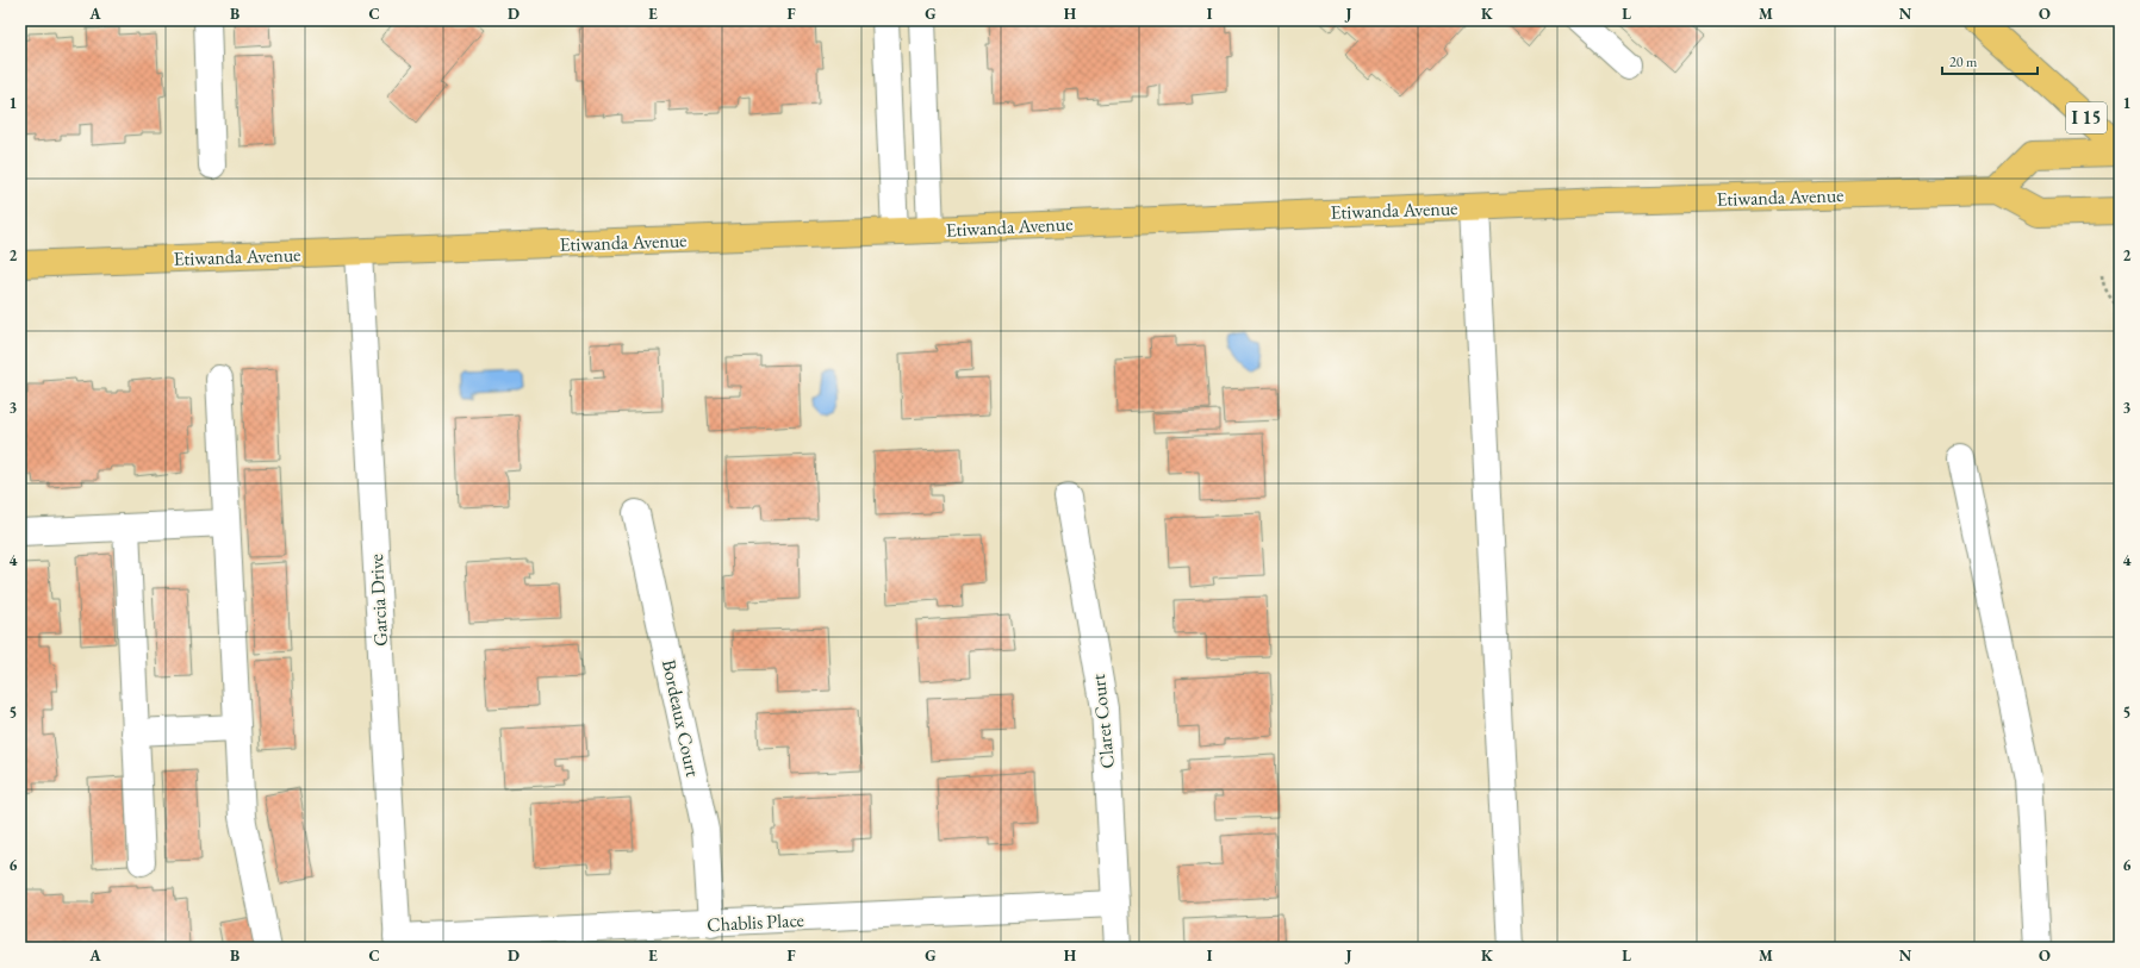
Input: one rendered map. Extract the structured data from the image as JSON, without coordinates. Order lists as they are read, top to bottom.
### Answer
{
  "streets": {
    "main road": ["I 15", "Etiwanda Avenue"],
    "street": [
      "Garcia Drive",
      "Bordeaux Court",
      "Claret Court",
      "Chablis Place"
    ]
  },
  "crossings": [
    ["Etiwanda Avenue", "Garcia Drive"],
    ["Garcia Drive", "Chablis Place"],
    ["Bordeaux Court", "Chablis Place"],
    ["Claret Court", "Chablis Place"]
  ],
  "scale_bar": "20 m",
  "grid": {
    "columns": [
      "A",
      "B",
      "C",
      "D",
      "E",
      "F",
      "G",
      "H",
      "I",
      "J",
      "K",
      "L",
      "M",
      "N",
      "O"
    ],
    "rows": [
      "1",
      "2",
      "3",
      "4",
      "5",
      "6"
    ]
  }
}
